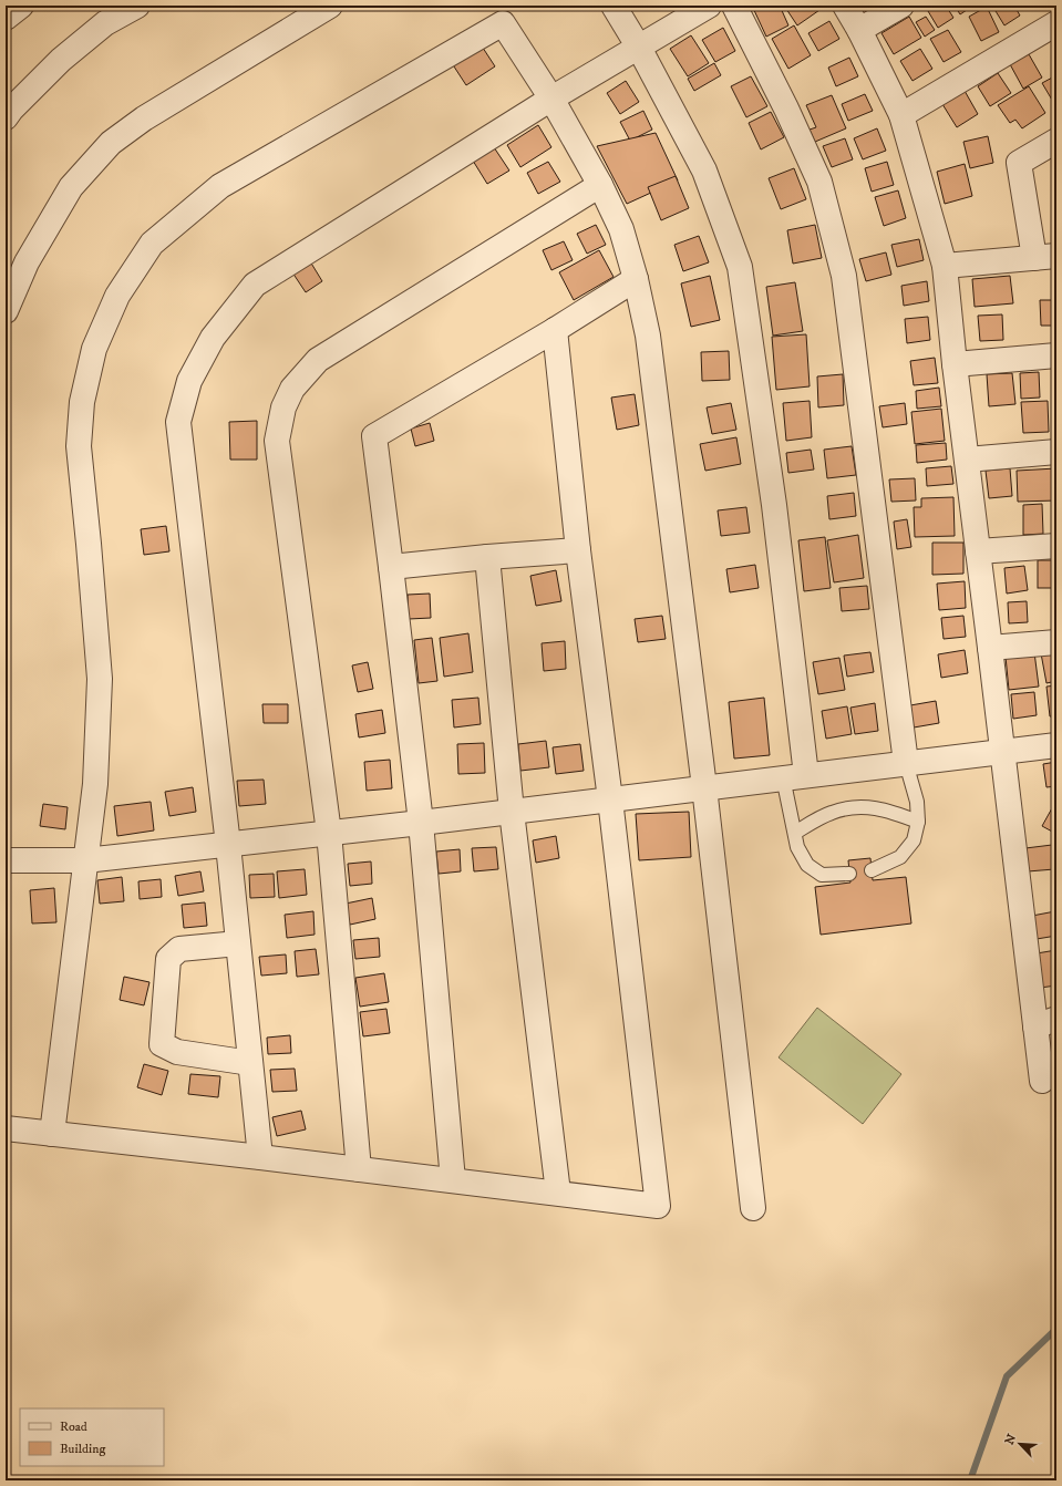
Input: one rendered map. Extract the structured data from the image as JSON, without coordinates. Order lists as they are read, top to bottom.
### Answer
{
  "legend": ["Road", "Building"],
  "north": "top left"
}
